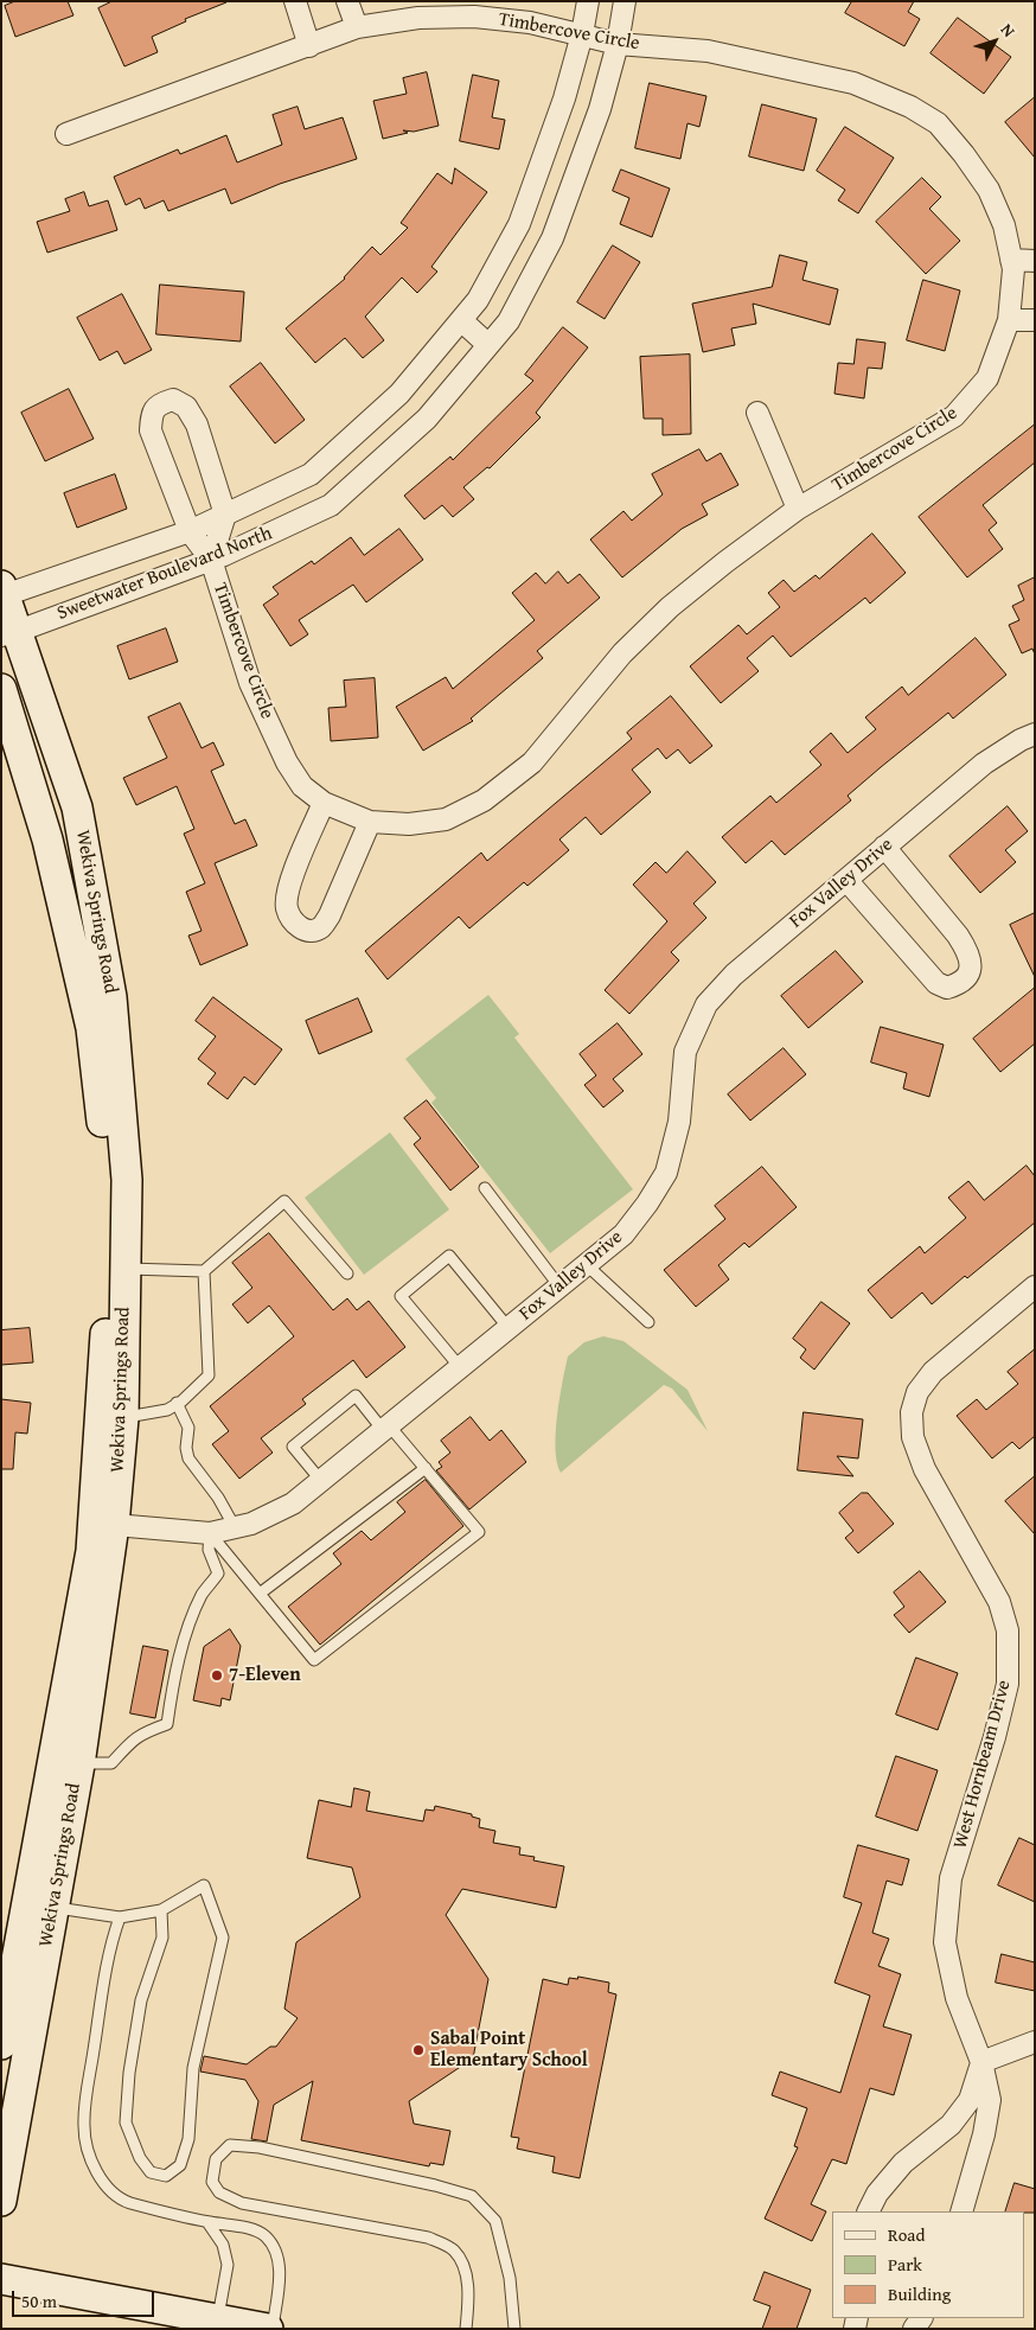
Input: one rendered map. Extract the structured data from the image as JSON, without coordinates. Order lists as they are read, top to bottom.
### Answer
{
  "streets": {
    "main road": ["Wekiva Springs Road"],
    "street": [
      "Timbercove Circle",
      "Sweetwater Boulevard North",
      "Fox Valley Drive",
      "West Hornbeam Drive"
    ]
  },
  "crossings": [
    ["Timbercove Circle", "Sweetwater Boulevard North"],
    ["Sweetwater Boulevard North", "Wekiva Springs Road"],
    ["Fox Valley Drive", "Wekiva Springs Road"]
  ],
  "places": ["7-Eleven", "Sabal Point Elementary School"],
  "legend": ["Road", "Park", "Building"],
  "scale_bar": "50 m",
  "north": "top right"
}
